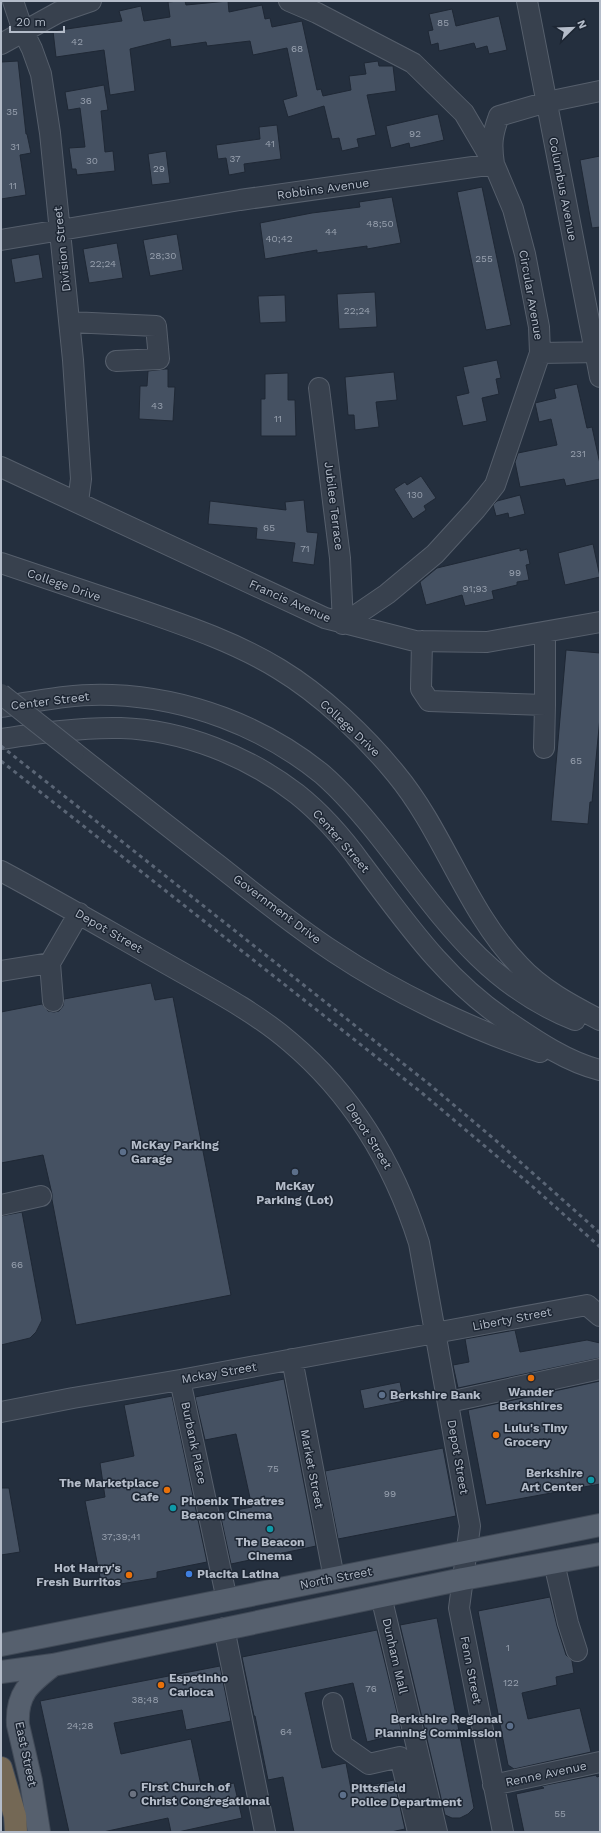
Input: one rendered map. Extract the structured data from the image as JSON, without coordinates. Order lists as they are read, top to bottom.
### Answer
{
  "streets": {
    "main road": ["North Street", "East Street"],
    "street": [
      "Robbins Avenue",
      "Columbus Avenue",
      "Division Street",
      "Circular Avenue",
      "Jubilee Terrace",
      "College Drive",
      "Francis Avenue",
      "Center Street",
      "Government Drive",
      "Depot Street",
      "Liberty Street",
      "Mckay Street",
      "Burbank Place",
      "Market Street",
      "Dunham Mall",
      "Fenn Street",
      "Renne Avenue"
    ]
  },
  "crossings": [
    ["Robbins Avenue", "Division Street"],
    ["Robbins Avenue", "Circular Avenue"],
    ["Division Street", "Francis Avenue"],
    ["Circular Avenue", "Jubilee Terrace"],
    ["Circular Avenue", "Francis Avenue"],
    ["Jubilee Terrace", "Francis Avenue"],
    ["Center Street", "Government Drive"],
    ["Depot Street", "Liberty Street"],
    ["Depot Street", "Mckay Street"],
    ["Depot Street", "North Street"],
    ["Depot Street", "Fenn Street"],
    ["Liberty Street", "Mckay Street"],
    ["Mckay Street", "Burbank Place"],
    ["Mckay Street", "Market Street"],
    ["Burbank Place", "North Street"],
    ["Market Street", "North Street"],
    ["Fenn Street", "Renne Avenue"]
  ],
  "places": [
    "McKay Parking Garage",
    "McKay Parking (Lot)",
    "Wander Berkshires",
    "Berkshire Bank",
    "Lulu's Tiny Grocery",
    "Berkshire Art Center",
    "The Marketplace Cafe",
    "Phoenix Theatres Beacon Cinema",
    "The Beacon Cinema",
    "Placita Latina",
    "Hot Harry's Fresh Burritos",
    "Espetinho Carioca",
    "Berkshire Regional Planning Commission",
    "First Church of Christ Congregational",
    "Pittsfield Police Department"
  ],
  "house_numbers": [
    "85",
    "42",
    "68",
    "36",
    "35",
    "92",
    "41",
    "31",
    "37",
    "30",
    "29",
    "11",
    "48;50",
    "44",
    "40;42",
    "28;30",
    "255",
    "22;24",
    "22;24",
    "43",
    "11",
    "231",
    "130",
    "65",
    "71",
    "99",
    "91;93",
    "65",
    "66",
    "75",
    "99",
    "37;39;41",
    "1",
    "122",
    "76",
    "38;48",
    "24;28",
    "64",
    "55"
  ],
  "scale_bar": "20 m",
  "north": "top right"
}
